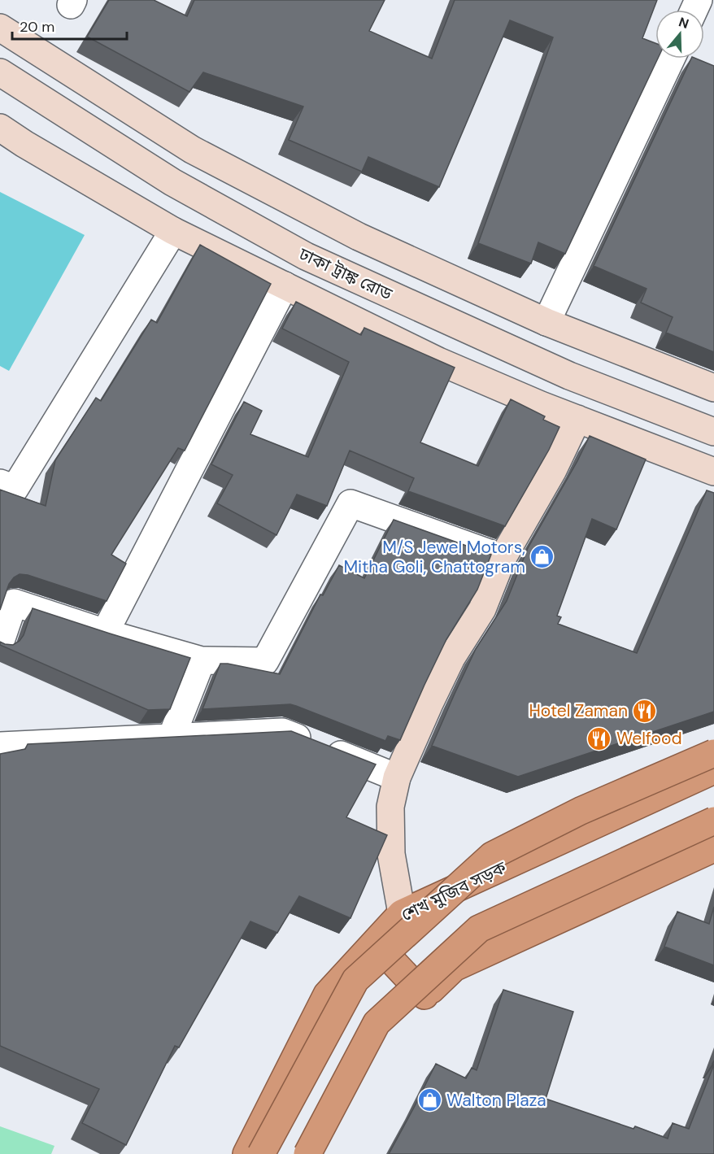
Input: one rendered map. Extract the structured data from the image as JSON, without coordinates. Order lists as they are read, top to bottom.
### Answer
{
  "streets": {
    "highway": ["শেখ মুজিব সড়ক"],
    "main road": ["ঢাকা ট্রাঙ্ক রোড"]
  },
  "places": {
    "shop": ["M/S Jewel Motors, Mitha Goli, Chattogram", "Walton Plaza"],
    "restaurant": ["Hotel Zaman", "Welfood"]
  },
  "scale_bar": "20 m",
  "north": "top"
}
